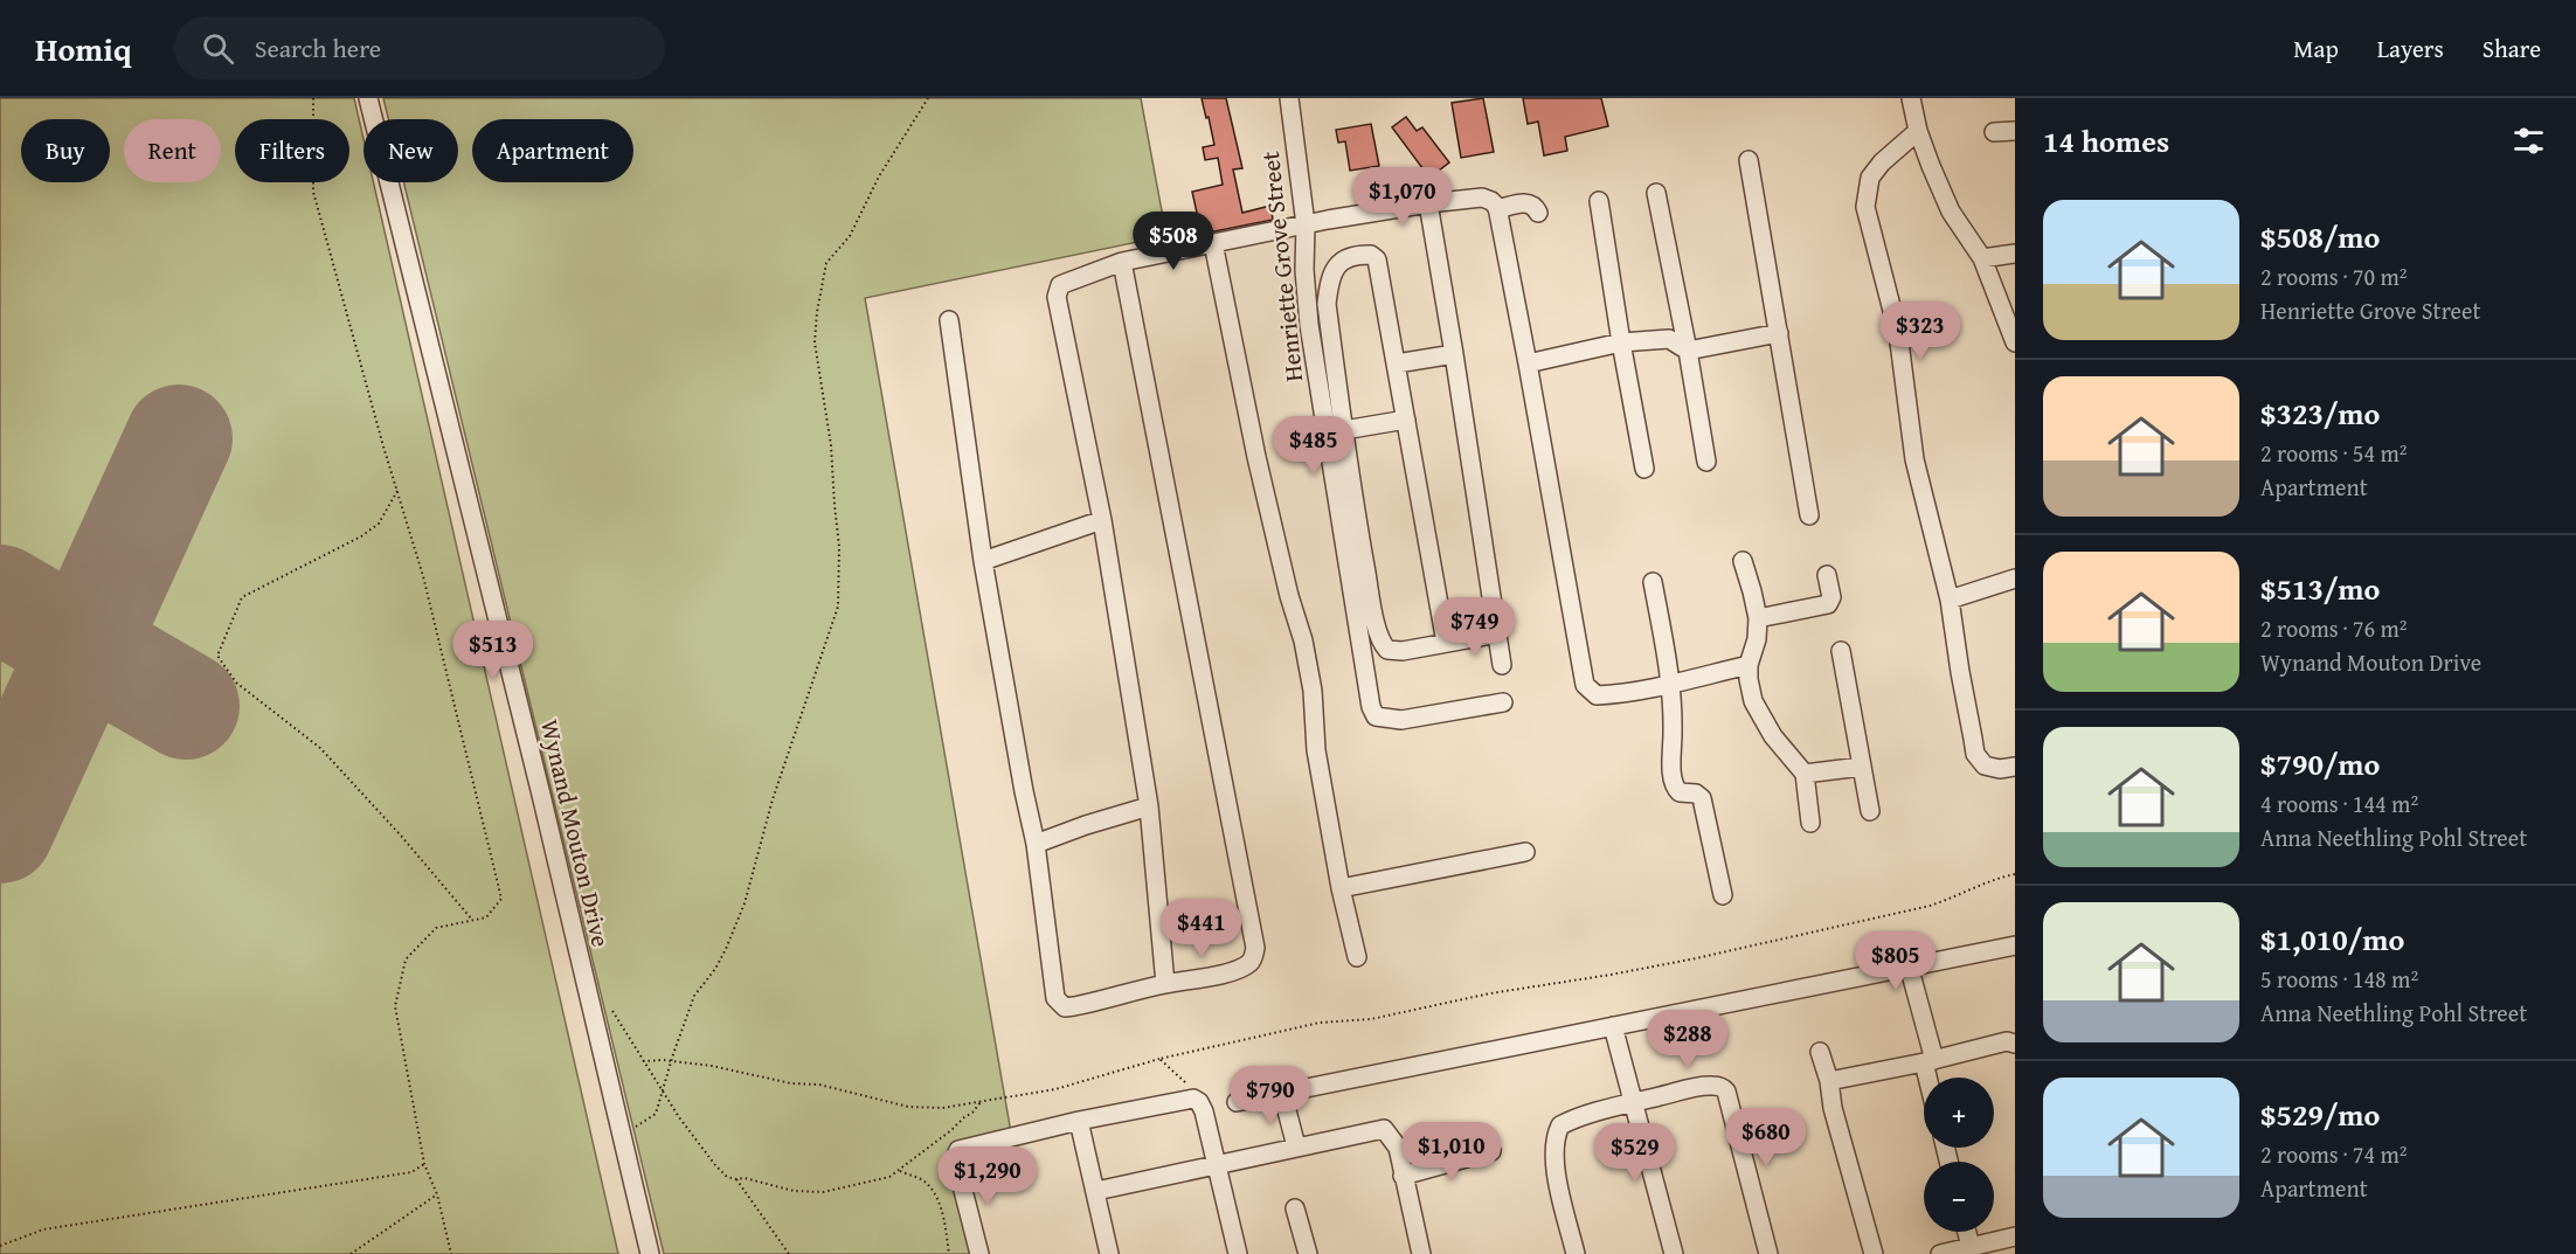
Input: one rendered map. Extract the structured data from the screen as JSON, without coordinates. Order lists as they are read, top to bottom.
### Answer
{
  "streets": {
    "street": ["Henriette Grove Street", "Wynand Mouton Drive"]
  },
  "page": {
    "header": "Homiq",
    "search": "Search here",
    "nav": ["Map", "Layers", "Share"],
    "heading": "14 homes",
    "chip": [
      "Buy",
      "Rent",
      "Filters",
      "New",
      "Apartment"
    ],
    "price": [
      "$1,070",
      "$508",
      "$323",
      "$485",
      "$749",
      "$513",
      "$441",
      "$805",
      "$288",
      "$790",
      "$680",
      "$1,010",
      "$529",
      "$1,290"
    ],
    "list": [
      {
        "name": "$508/mo",
        "note": "2 rooms · 70 m² · Henriette Grove Street"
      },
      {
        "name": "$323/mo",
        "note": "2 rooms · 54 m² · Apartment"
      },
      {
        "name": "$513/mo",
        "note": "2 rooms · 76 m² · Wynand Mouton Drive"
      },
      {
        "name": "$790/mo",
        "note": "4 rooms · 144 m² · Anna Neethling Pohl Street"
      },
      {
        "name": "$1,010/mo",
        "note": "5 rooms · 148 m² · Anna Neethling Pohl Street"
      },
      {
        "name": "$529/mo",
        "note": "2 rooms · 74 m² · Apartment"
      }
    ],
    "map_buttons": ["+", "−"]
  }
}
